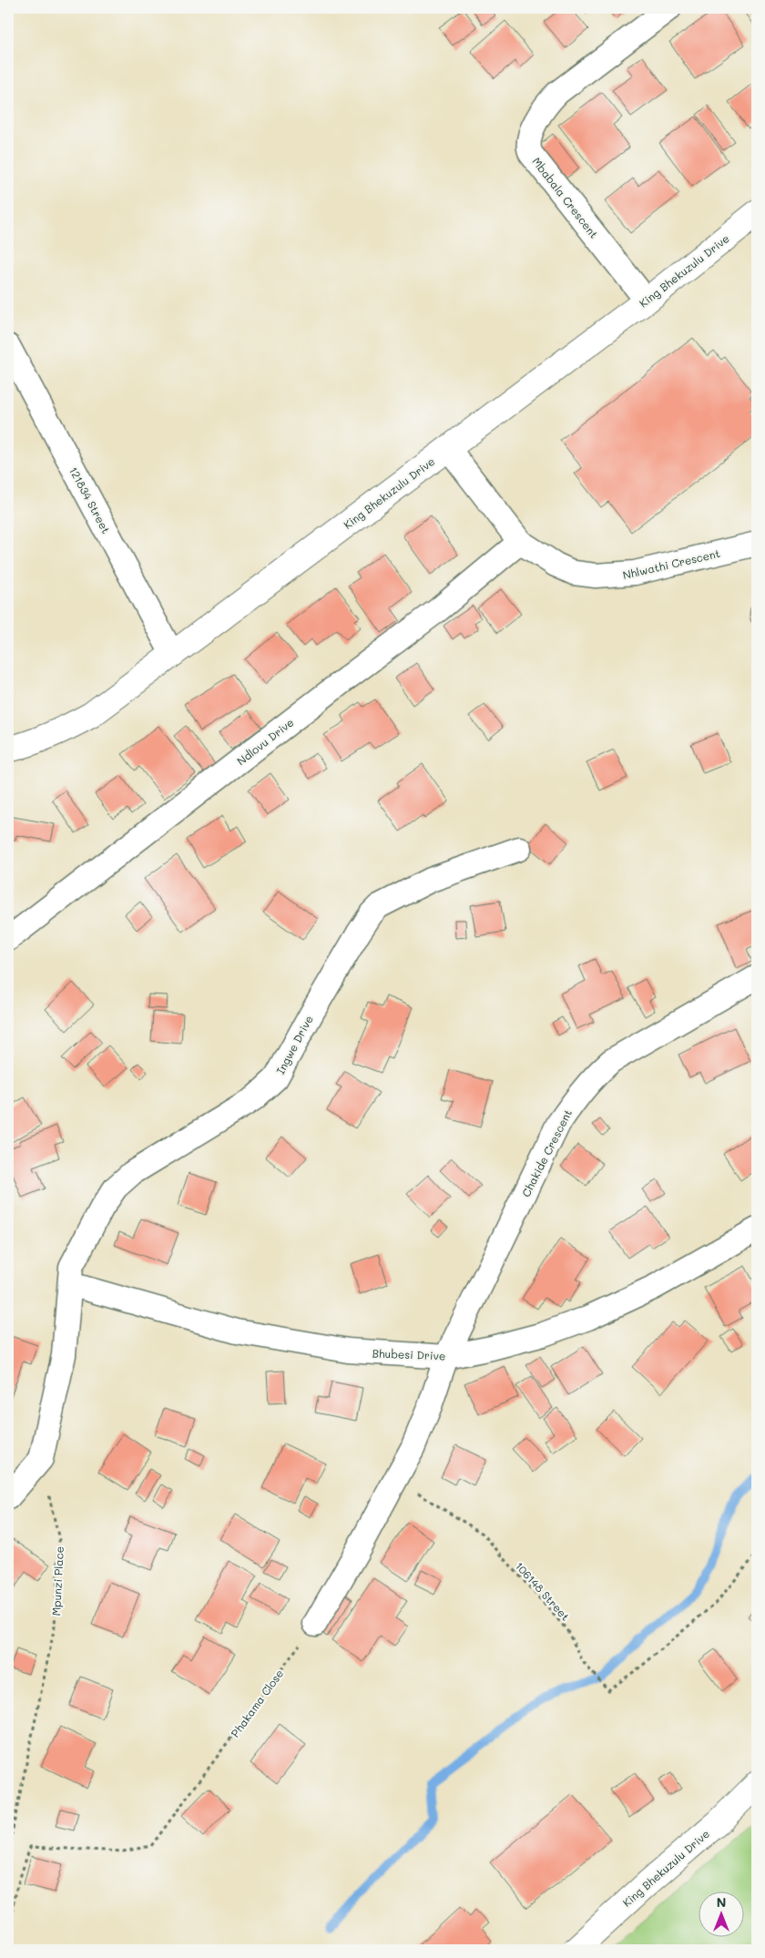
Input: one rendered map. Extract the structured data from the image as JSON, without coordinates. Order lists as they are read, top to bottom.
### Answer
{
  "streets": {
    "street": [
      "Mbabala Crescent",
      "King Bhekuzulu Drive",
      "121834 Street",
      "Nhlwathi Crescent",
      "Ndlovu Drive",
      "Ingwe Drive",
      "Chakide Crescent",
      "Bhubesi Drive"
    ],
    "path": ["Mpunzi Place", "106148 Street", "Phakama Close"]
  },
  "crossings": [
    ["Mbabala Crescent", "King Bhekuzulu Drive"],
    ["King Bhekuzulu Drive", "121834 Street"],
    ["King Bhekuzulu Drive", "Nhlwathi Crescent"],
    ["Nhlwathi Crescent", "Ndlovu Drive"],
    ["Ingwe Drive", "Bhubesi Drive"],
    ["Chakide Crescent", "Bhubesi Drive"]
  ],
  "north": "top"
}
